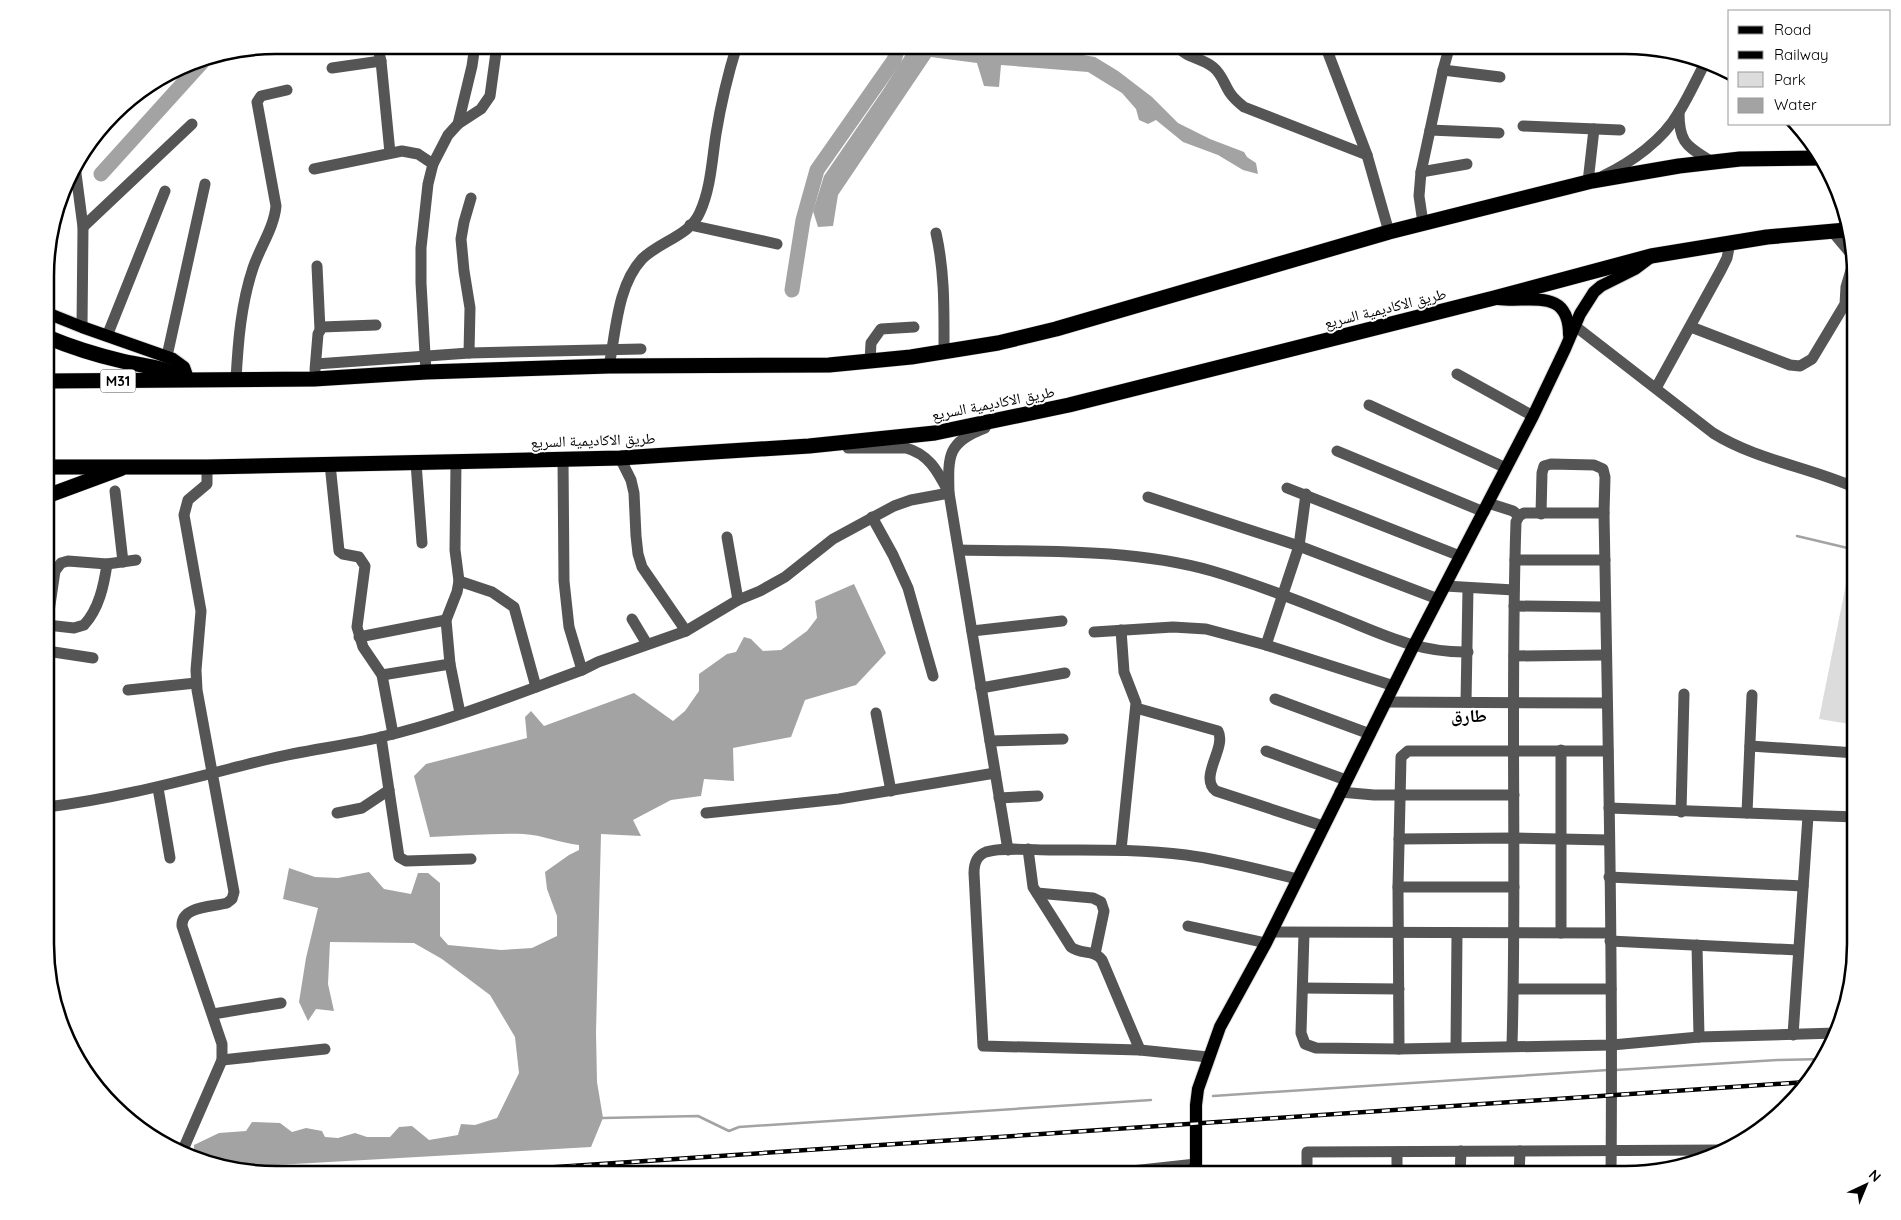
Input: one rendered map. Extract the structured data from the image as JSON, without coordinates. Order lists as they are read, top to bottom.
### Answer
{
  "streets": {
    "highway": ["طريق الاكاديمية السريع", "M31"]
  },
  "districts": ["طارق"],
  "legend": [
    "Road",
    "Railway",
    "Park",
    "Water"
  ],
  "north": "top right"
}
